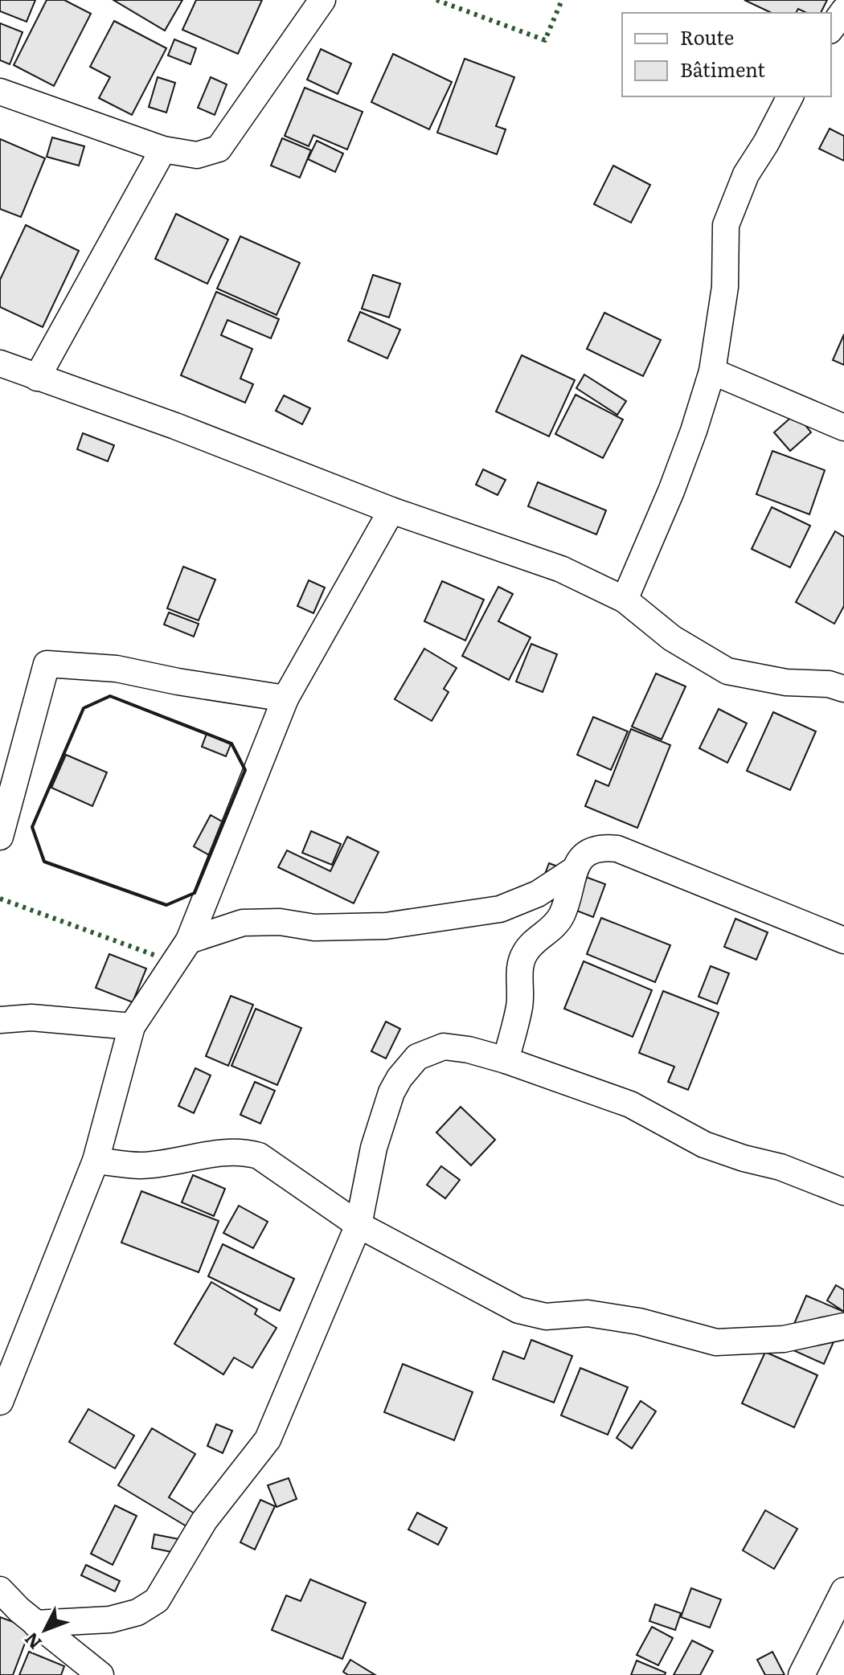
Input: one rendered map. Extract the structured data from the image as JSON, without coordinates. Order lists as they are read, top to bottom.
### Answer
{
  "legend": ["Route", "Bâtiment"],
  "north": "bottom left"
}
